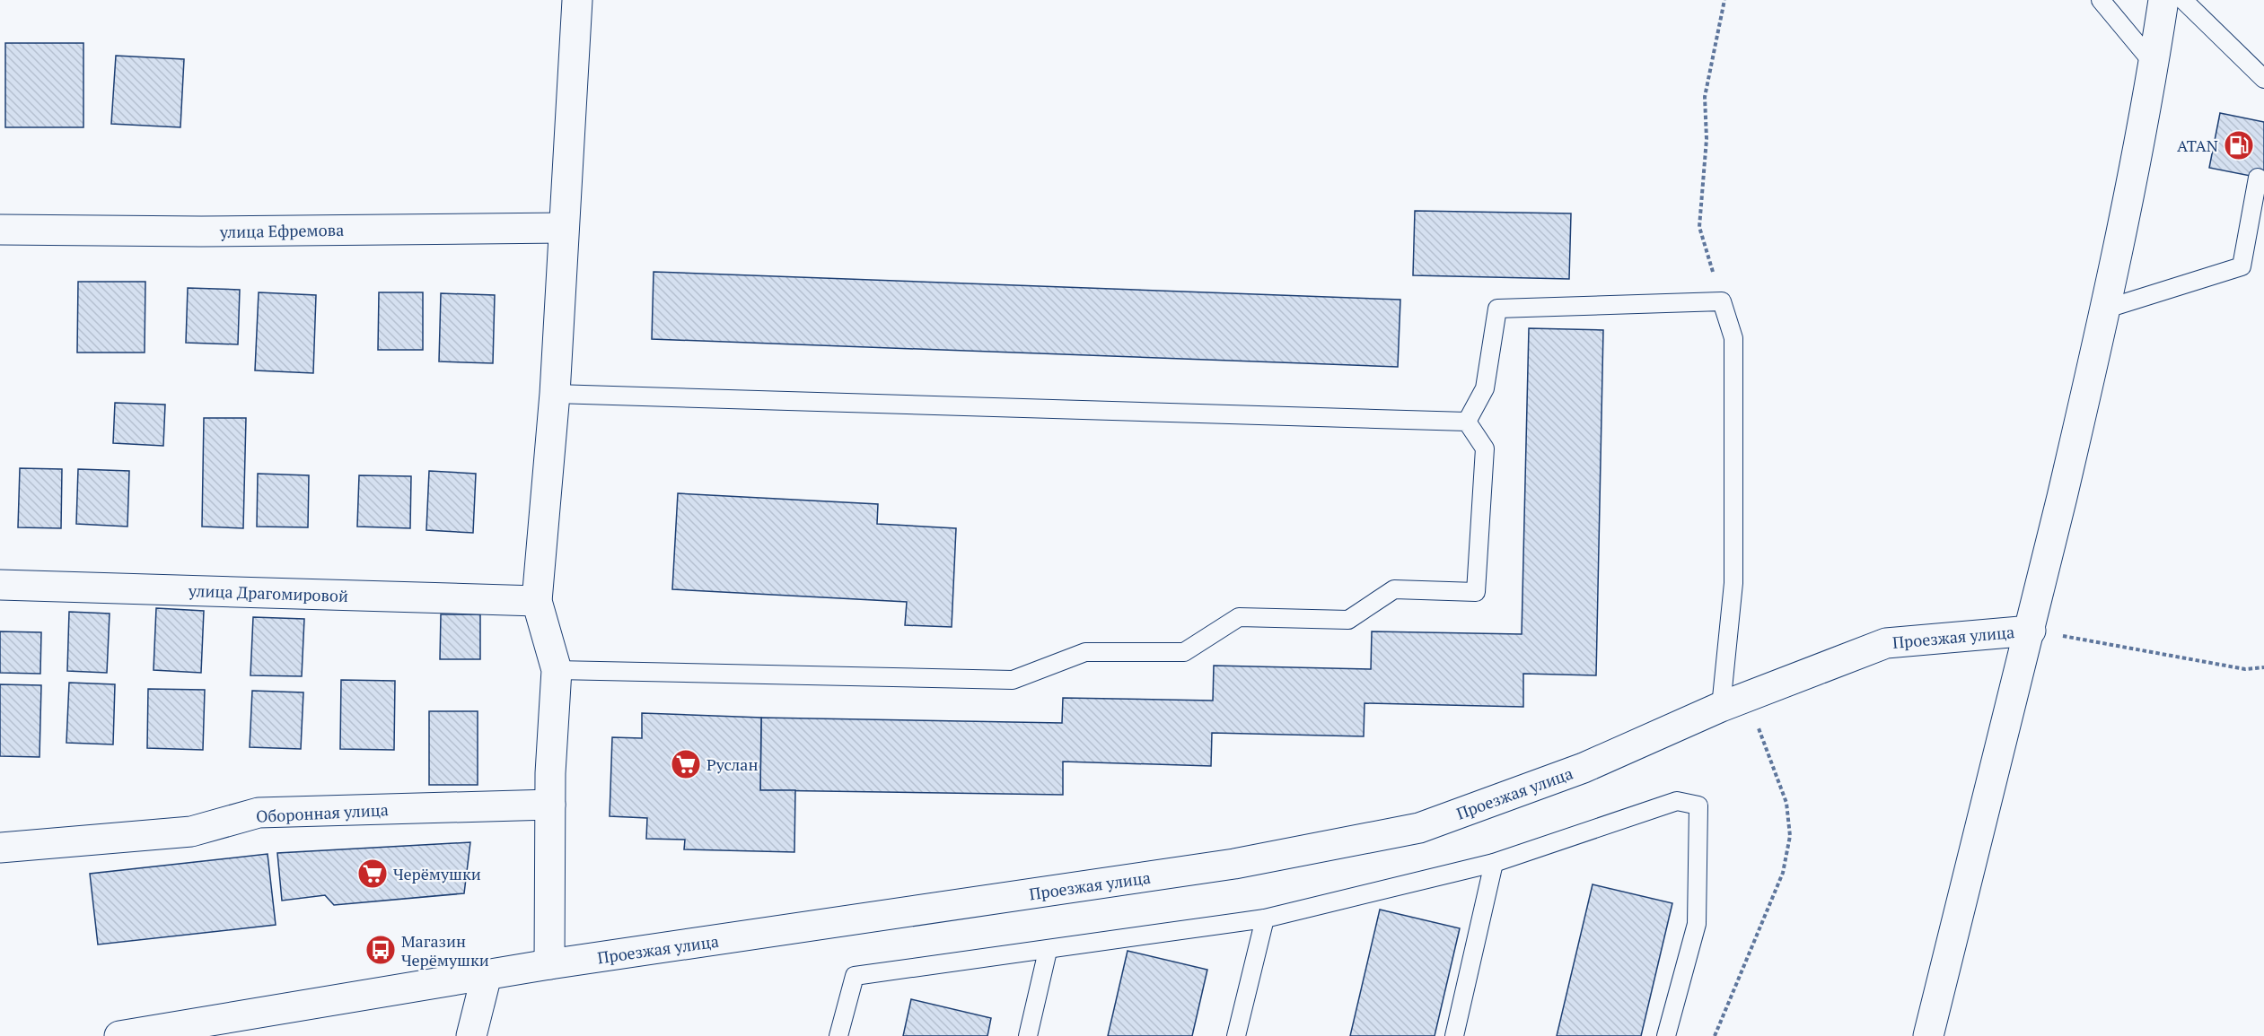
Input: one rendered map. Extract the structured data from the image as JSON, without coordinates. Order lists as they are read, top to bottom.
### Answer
{
  "streets": {
    "main road": [
      "улица Ефремова",
      "улица Драгомировой",
      "Проезжая улица",
      "Оборонная улица"
    ]
  },
  "places": {
    "fuel station": ["ATAN"],
    "supermarket": ["Руслан", "Черёмушки"],
    "bus stop": ["Магазин Черёмушки"]
  }
}
